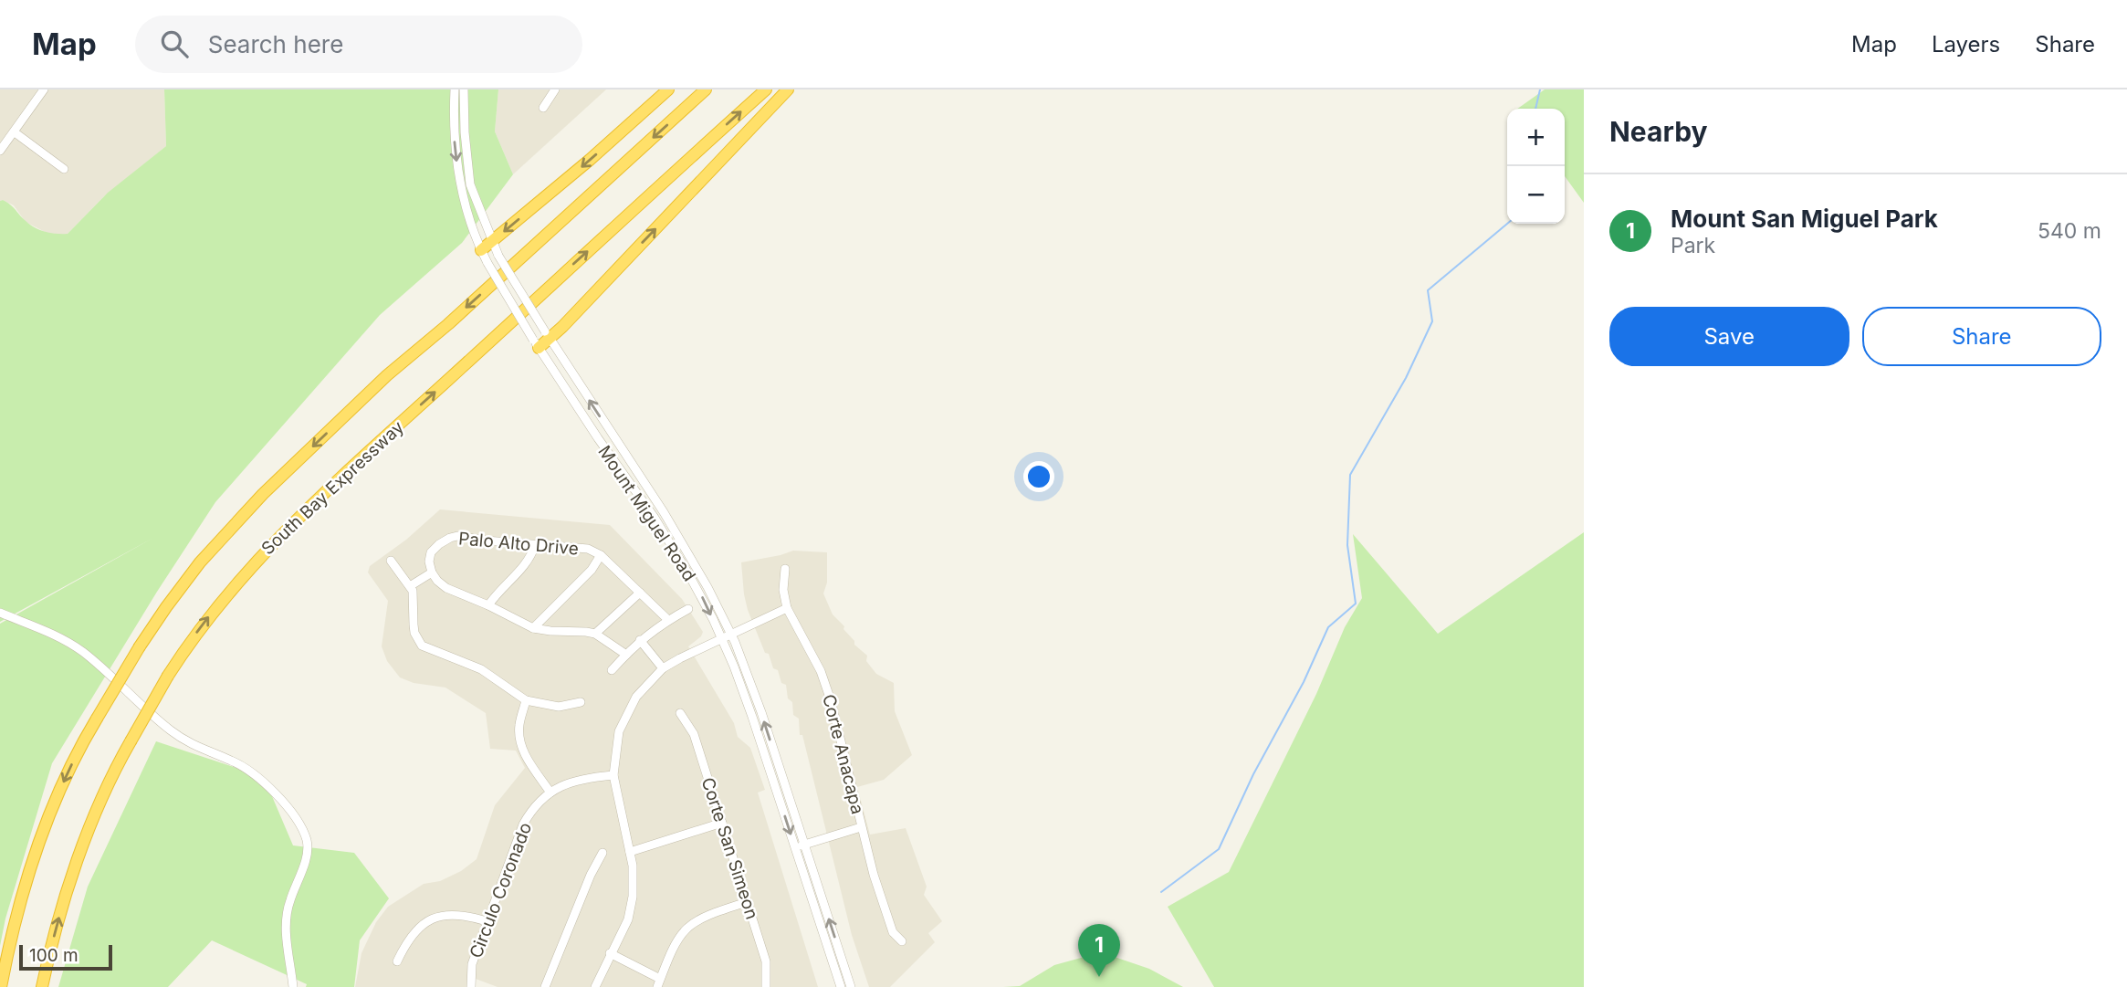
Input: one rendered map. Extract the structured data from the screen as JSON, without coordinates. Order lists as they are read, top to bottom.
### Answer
{
  "streets": {
    "highway": ["South Bay Expressway"],
    "street": [
      "Mount Miguel Road",
      "Palo Alto Drive",
      "Corte Anacapa",
      "Corte San Simeon",
      "Circulo Coronado"
    ]
  },
  "scale_bar": "100 m",
  "page": {
    "header": "Map",
    "search": "Search here",
    "nav": ["Map", "Layers", "Share"],
    "heading": "Nearby",
    "map_buttons": ["+", "−"],
    "list": [
      {
        "mark": "1",
        "name": "Mount San Miguel Park",
        "note": "Park",
        "value": "540 m"
      }
    ],
    "buttons": ["Save", "Share"],
    "pins": "1",
    "scale": "100 m"
  }
}
